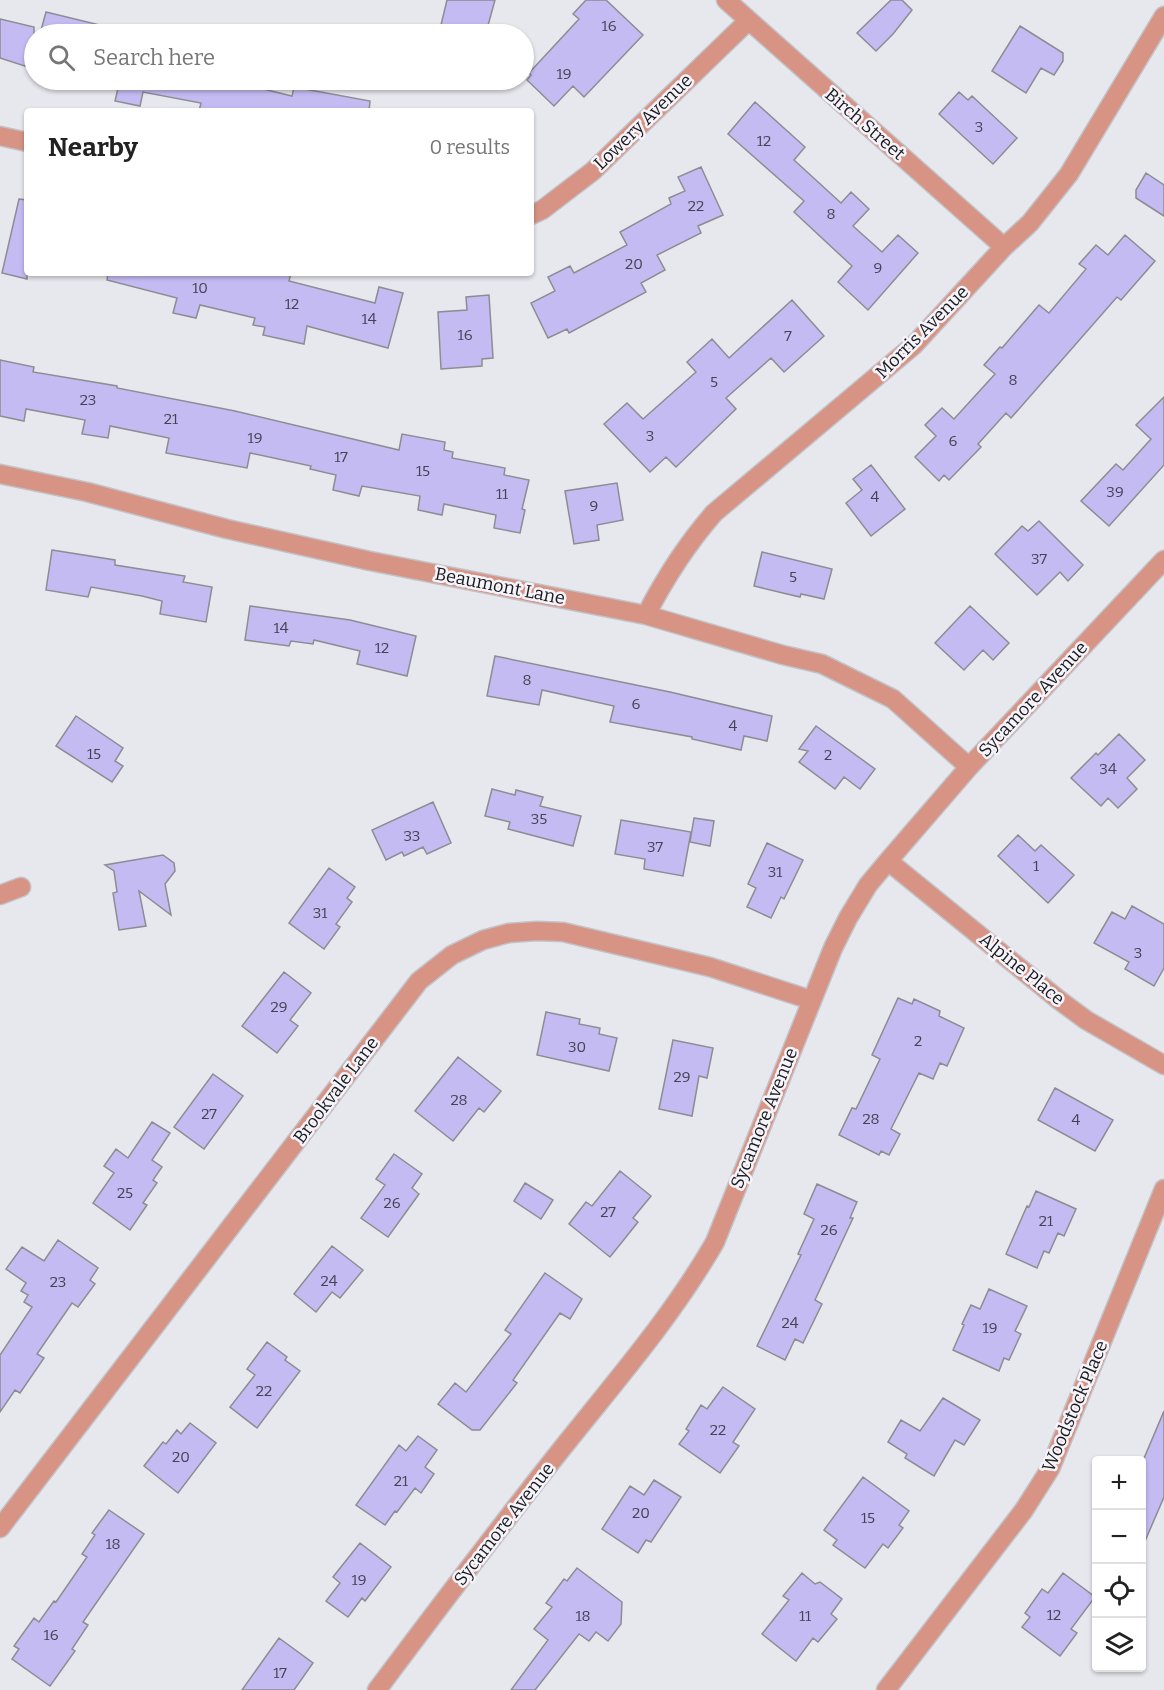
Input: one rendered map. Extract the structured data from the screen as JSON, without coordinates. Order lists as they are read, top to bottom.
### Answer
{
  "streets": {
    "street": [
      "Lowery Avenue",
      "Birch Street",
      "Morris Avenue",
      "Beaumont Lane",
      "Sycamore Avenue",
      "Alpine Place",
      "Brookvale Lane",
      "Woodstock Place"
    ]
  },
  "crossings": [
    ["Lowery Avenue", "Birch Street"],
    ["Birch Street", "Morris Avenue"],
    ["Morris Avenue", "Beaumont Lane"],
    ["Beaumont Lane", "Sycamore Avenue"],
    ["Sycamore Avenue", "Alpine Place"],
    ["Sycamore Avenue", "Brookvale Lane"]
  ],
  "house_numbers": [
    "16",
    "19",
    "3",
    "12",
    "22",
    "8",
    "20",
    "9",
    "10",
    "12",
    "14",
    "16",
    "7",
    "8",
    "5",
    "23",
    "21",
    "3",
    "19",
    "6",
    "17",
    "15",
    "39",
    "11",
    "4",
    "9",
    "37",
    "5",
    "14",
    "12",
    "8",
    "6",
    "4",
    "15",
    "2",
    "34",
    "35",
    "33",
    "37",
    "1",
    "31",
    "31",
    "3",
    "29",
    "2",
    "30",
    "29",
    "28",
    "27",
    "28",
    "4",
    "25",
    "26",
    "27",
    "21",
    "26",
    "24",
    "23",
    "24",
    "19",
    "22",
    "22",
    "20",
    "21",
    "20",
    "15",
    "18",
    "19",
    "12",
    "18",
    "11",
    "16",
    "17"
  ],
  "page": {
    "search": "Search here",
    "heading": ["Nearby", "0 results"],
    "map_buttons": ["+", "−"]
  }
}
